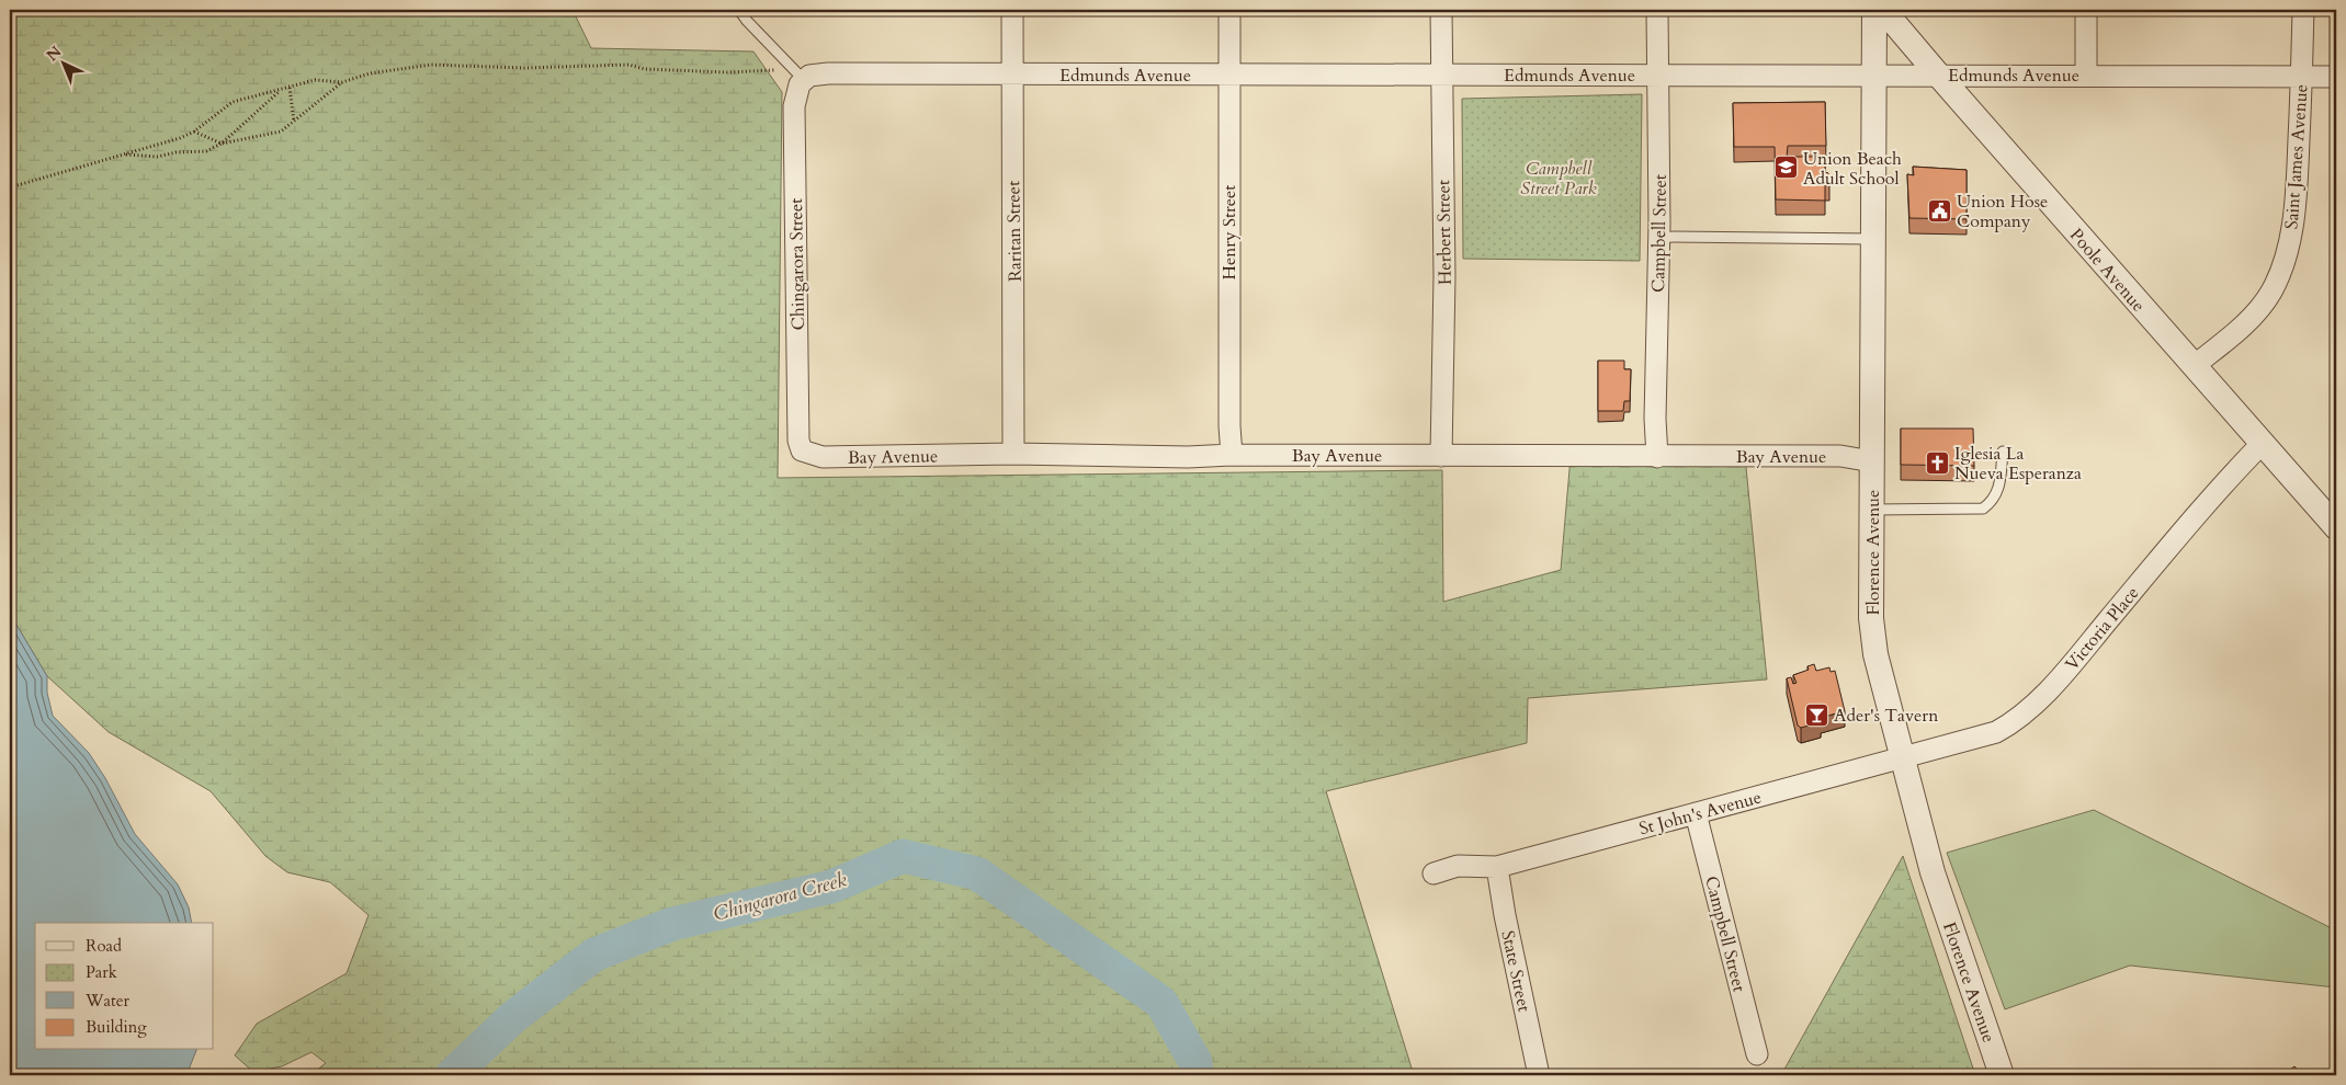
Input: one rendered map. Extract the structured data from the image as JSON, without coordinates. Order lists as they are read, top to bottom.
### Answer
{
  "streets": {
    "street": [
      "Edmunds Avenue",
      "Saint James Avenue",
      "Raritan Street",
      "Henry Street",
      "Herbert Street",
      "Campbell Street",
      "Chingarora Street",
      "Poole Avenue",
      "Bay Avenue",
      "Florence Avenue",
      "Victoria Place",
      "St John's Avenue",
      "State Street"
    ]
  },
  "crossings": [
    ["Edmunds Avenue", "Saint James Avenue"],
    ["Edmunds Avenue", "Raritan Street"],
    ["Edmunds Avenue", "Henry Street"],
    ["Edmunds Avenue", "Herbert Street"],
    ["Edmunds Avenue", "Campbell Street"],
    ["Edmunds Avenue", "Chingarora Street"],
    ["Edmunds Avenue", "Poole Avenue"],
    ["Edmunds Avenue", "Florence Avenue"],
    ["Saint James Avenue", "Poole Avenue"],
    ["Raritan Street", "Bay Avenue"],
    ["Henry Street", "Bay Avenue"],
    ["Herbert Street", "Bay Avenue"],
    ["Campbell Street", "Bay Avenue"],
    ["Campbell Street", "St John's Avenue"],
    ["Chingarora Street", "Bay Avenue"],
    ["Poole Avenue", "Victoria Place"],
    ["Bay Avenue", "Florence Avenue"],
    ["Florence Avenue", "Victoria Place"],
    ["Florence Avenue", "St John's Avenue"],
    ["Victoria Place", "St John's Avenue"],
    ["St John's Avenue", "State Street"]
  ],
  "water": ["Chingarora Creek"],
  "parks": ["Campbell Street Park"],
  "places": {
    "school or university": ["Union Beach Adult School"],
    "public building": ["Union Hose Company"],
    "church": ["Iglesia La Nueva Esperanza"],
    "bar": ["Ader's Tavern"]
  },
  "legend": [
    "Road",
    "Park",
    "Water",
    "Building"
  ],
  "north": "top left"
}
